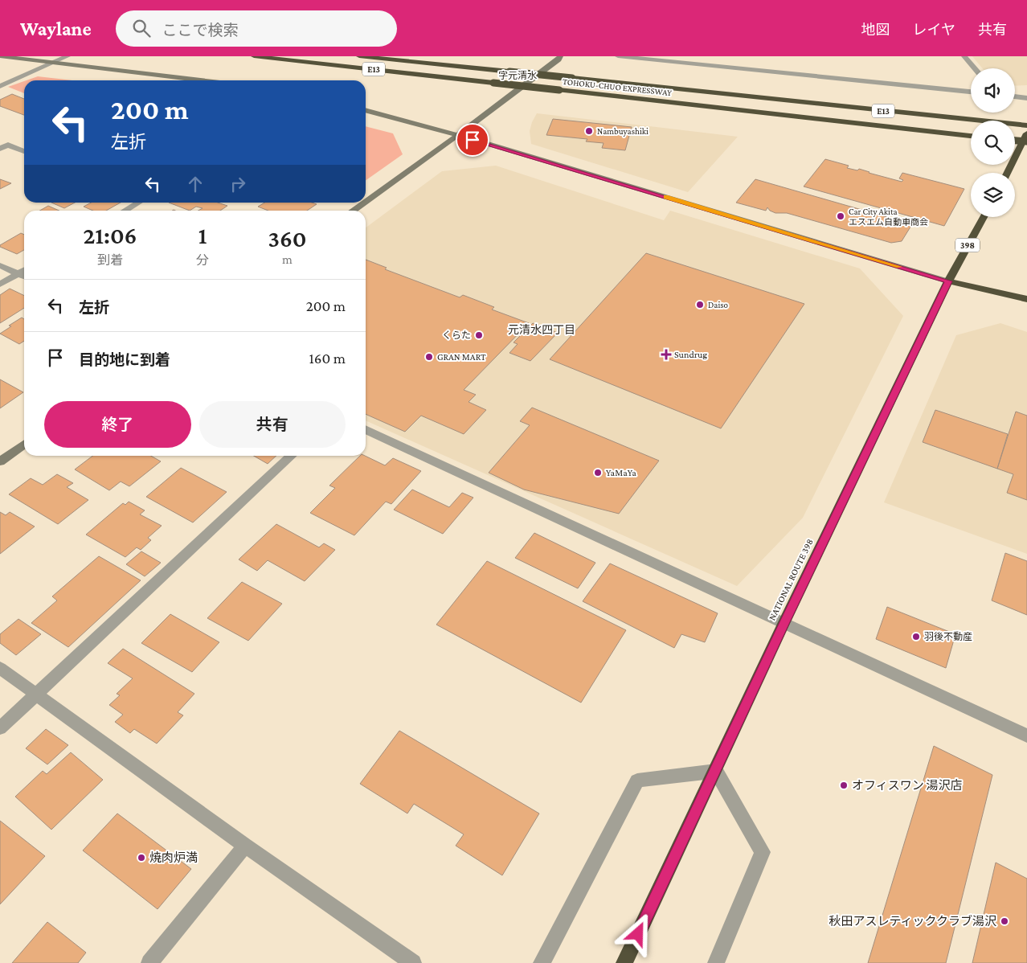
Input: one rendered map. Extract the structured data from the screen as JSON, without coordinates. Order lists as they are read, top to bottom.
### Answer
{
  "streets": {
    "highway": [
      "E13",
      "TOHOKU-CHUO EXPRESSWAY",
      "398",
      "NATIONAL ROUTE 398"
    ]
  },
  "districts": ["字元清水", "元清水四丁目"],
  "places": {
    "other": [
      "Nambuyashiki",
      "Car City Akita エスエム自動車商会",
      "Daiso",
      "くらた",
      "GRAN MART",
      "YaMaYa",
      "羽後不動産",
      "オフィスワン 湯沢店",
      "焼肉炉満",
      "秋田アスレティッククラブ湯沢"
    ],
    "health": ["Sundrug"]
  },
  "page": {
    "header": "Waylane",
    "search": "ここで検索",
    "nav": ["地図", "レイヤ", "共有"],
    "turn": ["200 m", "左折"],
    "eta": [
      "21:06",
      "到着",
      "1",
      "分",
      "360",
      "m"
    ],
    "list": [
      {
        "name": "左折",
        "value": "200 m"
      },
      {
        "name": "目的地に到着",
        "value": "160 m"
      }
    ],
    "buttons": ["終了", "共有"]
  }
}
